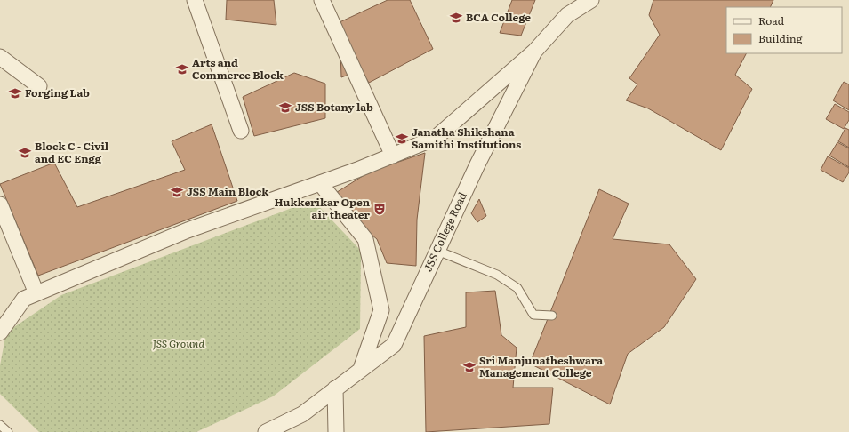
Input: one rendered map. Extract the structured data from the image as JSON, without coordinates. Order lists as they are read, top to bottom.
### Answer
{
  "streets": {
    "street": ["JSS College Road"]
  },
  "parks": ["JSS Ground"],
  "places": {
    "school or university": [
      "BCA College",
      "Arts and Commerce Block",
      "Forging Lab",
      "JSS Botany lab",
      "Janatha Shikshana Samithi Institutions",
      "Block C - Civil and EC Engg",
      "JSS Main Block",
      "Sri Manjunatheshwara Management College"
    ],
    "theatre": ["Hukkerikar Open air theater"]
  },
  "legend": ["Road", "Building"]
}
